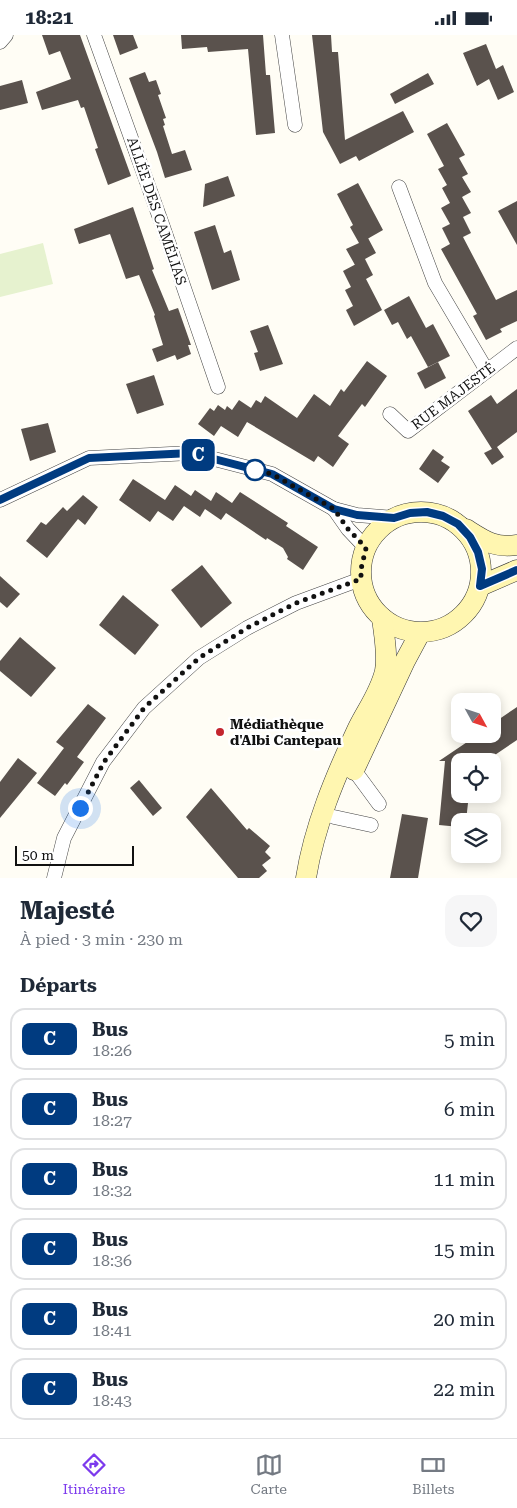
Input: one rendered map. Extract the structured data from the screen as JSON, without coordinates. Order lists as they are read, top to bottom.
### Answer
{
  "streets": {
    "street": ["ALLÉE DES CAMÉLIAS", "RUE MAJESTÉ"]
  },
  "places": ["Médiathèque d'Albi Cantepau"],
  "lines": ["bus line C"],
  "scale_bar": "50 m",
  "north": "bottom right",
  "page": {
    "status": "18:21",
    "on_map": "C",
    "scale": "50 m",
    "heading": [
      ["Majesté", "À pied · 3 min · 230 m"],
      "Départs"
    ],
    "list": [
      {
        "mark": "C",
        "name": "Bus",
        "note": "18:26",
        "value": "5 min"
      },
      {
        "mark": "C",
        "name": "Bus",
        "note": "18:27",
        "value": "6 min"
      },
      {
        "mark": "C",
        "name": "Bus",
        "note": "18:32",
        "value": "11 min"
      },
      {
        "mark": "C",
        "name": "Bus",
        "note": "18:36",
        "value": "15 min"
      },
      {
        "mark": "C",
        "name": "Bus",
        "note": "18:41",
        "value": "20 min"
      },
      {
        "mark": "C",
        "name": "Bus",
        "note": "18:43",
        "value": "22 min"
      }
    ],
    "tabs": ["Itinéraire", "Carte", "Billets"]
  }
}
